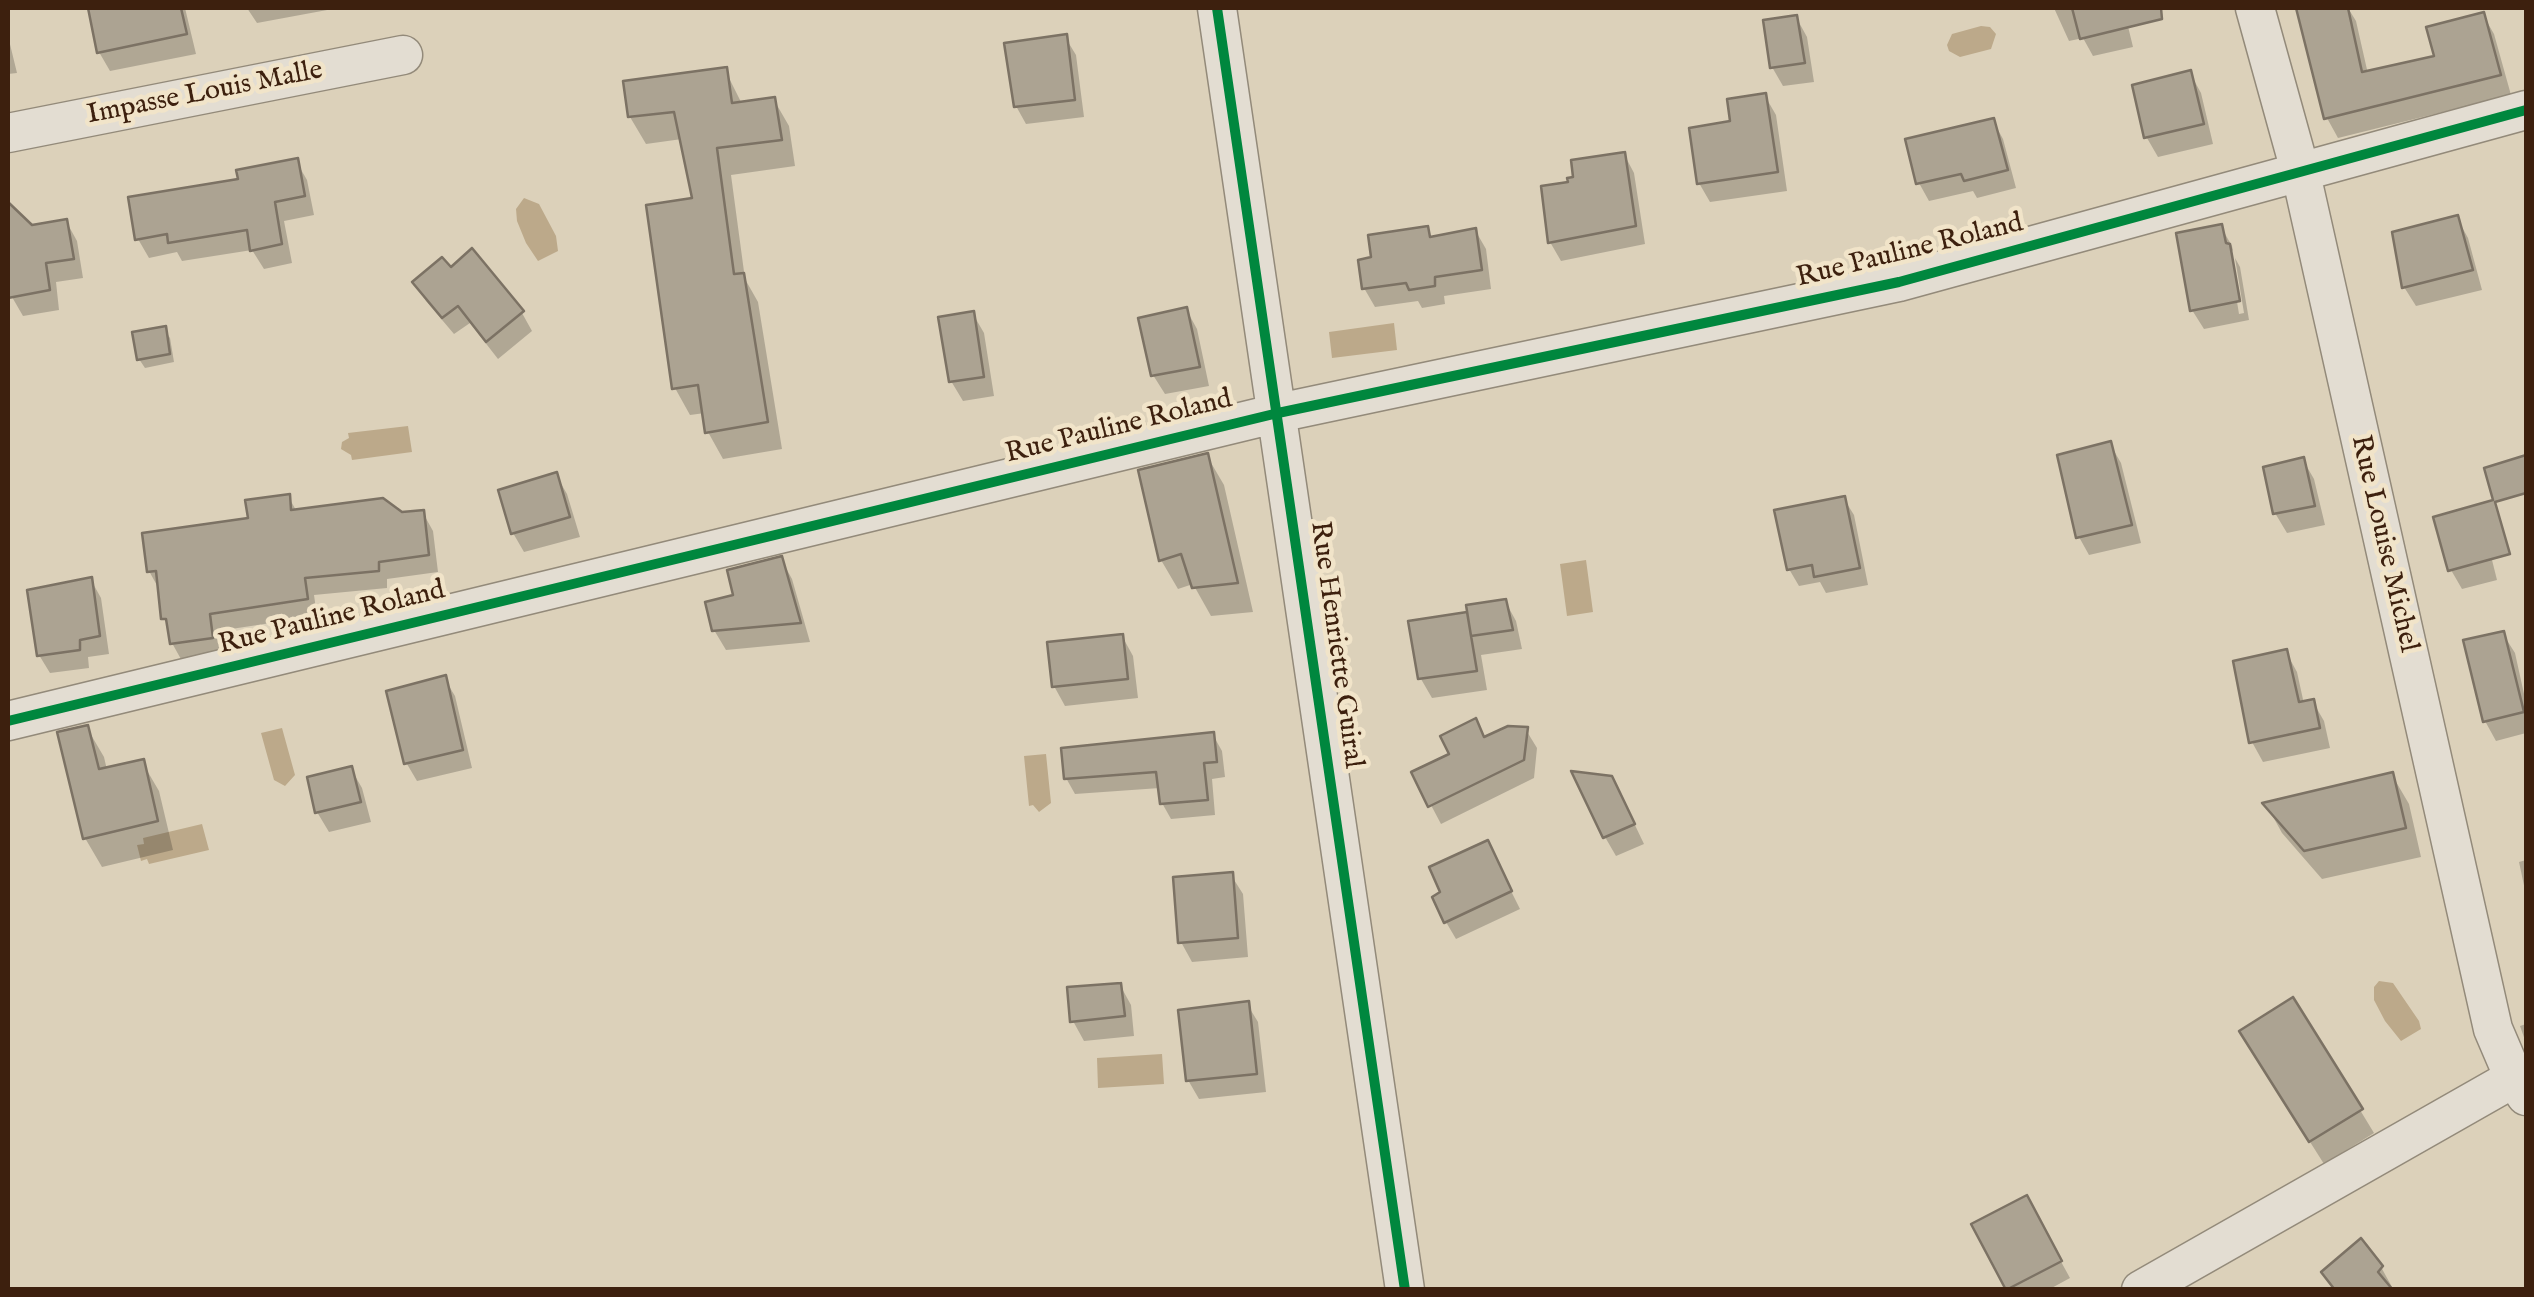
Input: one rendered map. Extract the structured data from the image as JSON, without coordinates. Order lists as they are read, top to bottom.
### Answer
{
  "streets": {
    "street": [
      "Impasse Louis Malle",
      "Rue Pauline Roland",
      "Rue Louise Michel",
      "Rue Henriette Guiral"
    ]
  },
  "crossings": [
    ["Rue Pauline Roland", "Rue Louise Michel"],
    ["Rue Pauline Roland", "Rue Henriette Guiral"]
  ]
}
